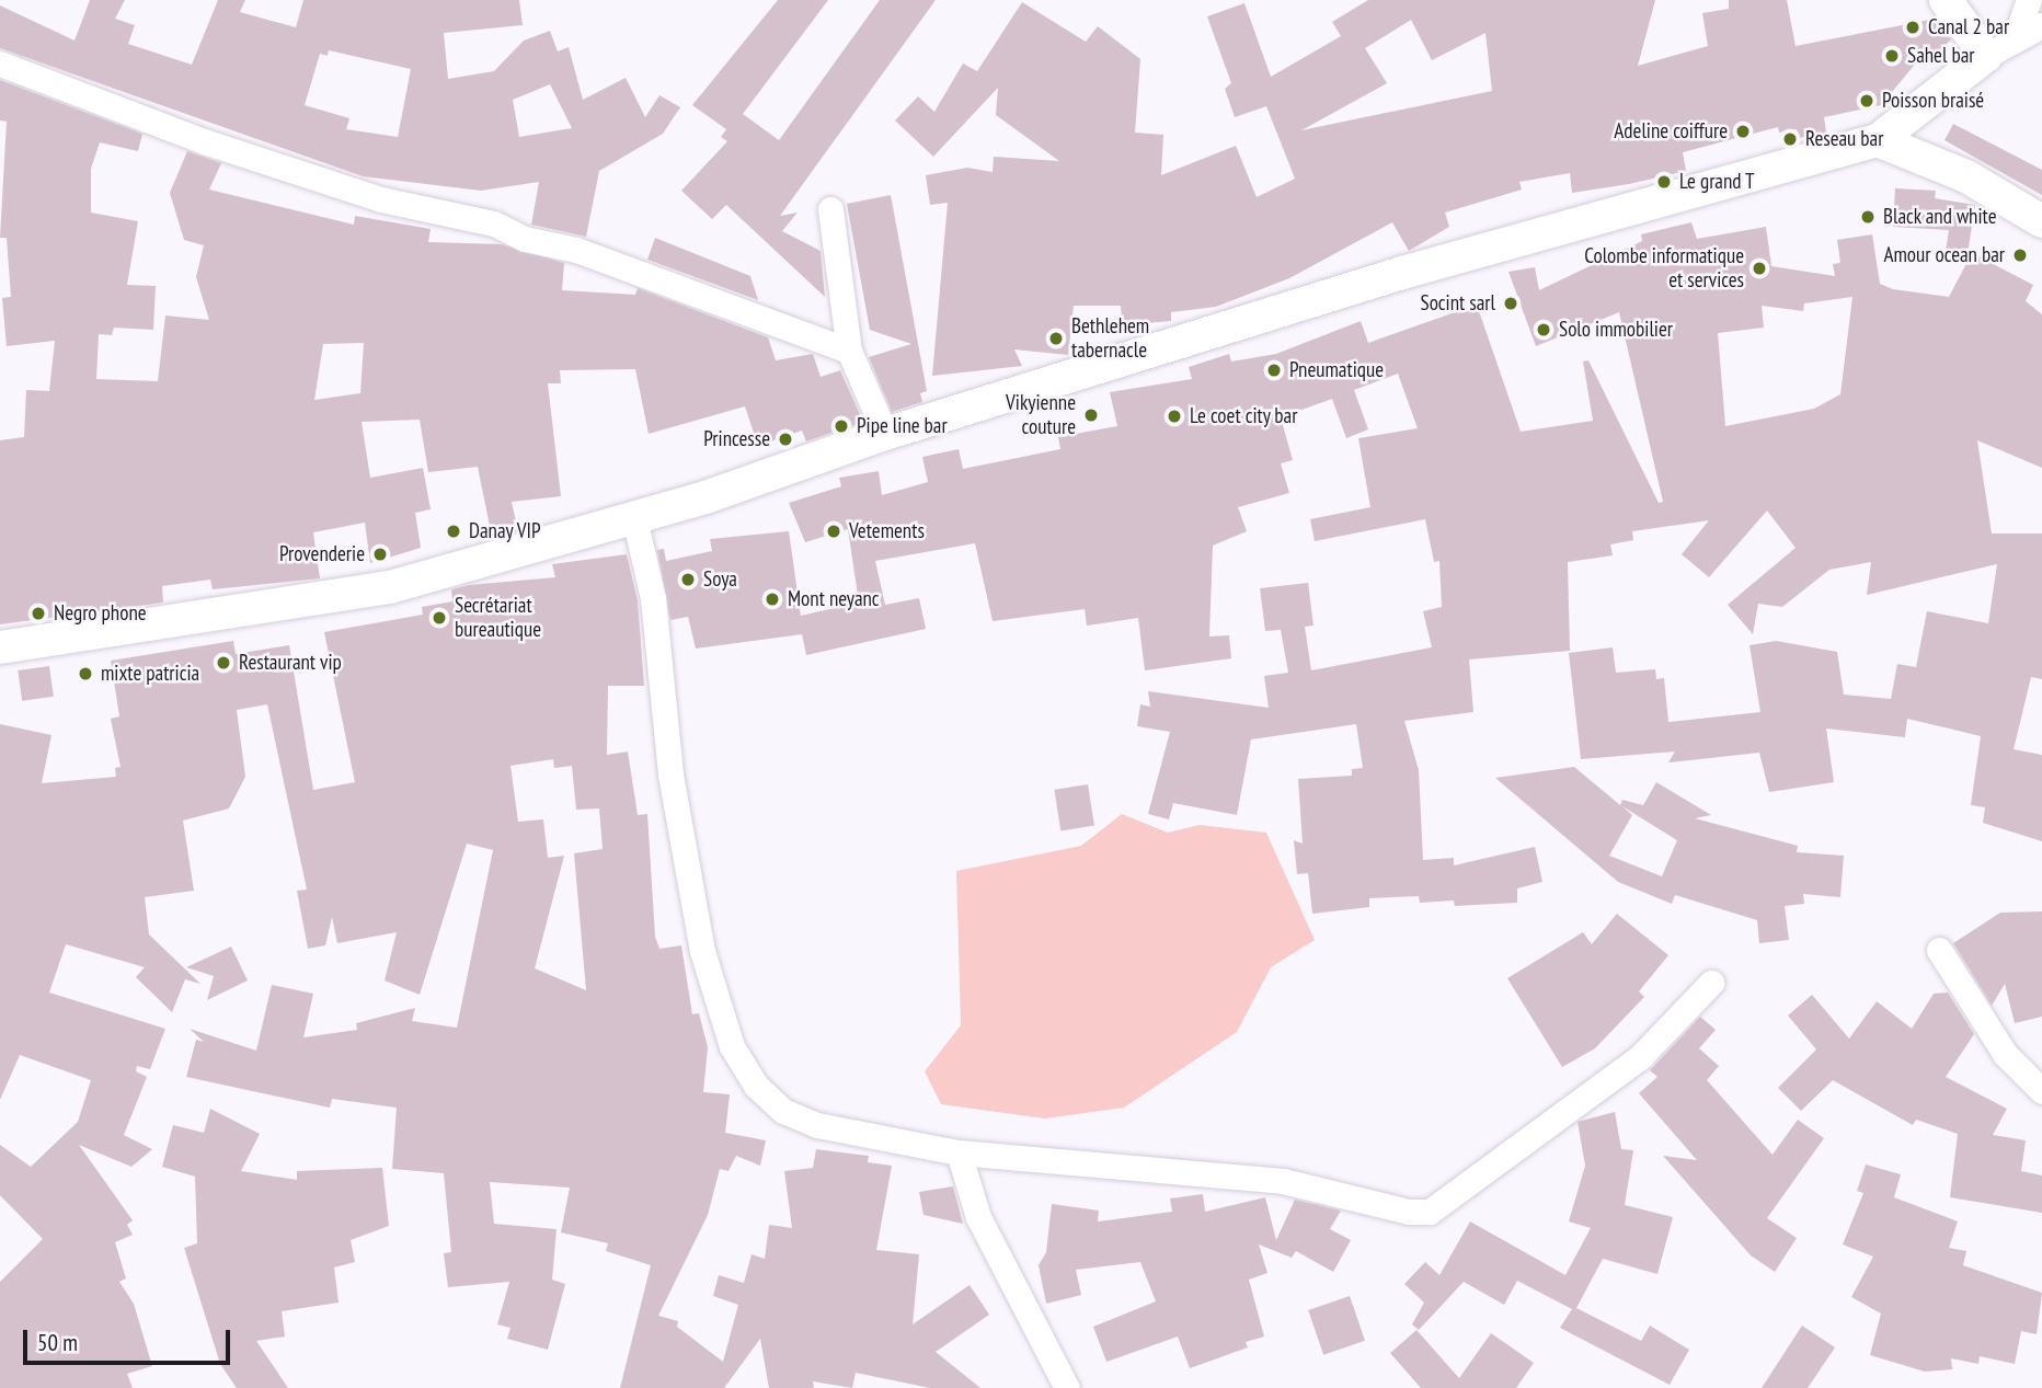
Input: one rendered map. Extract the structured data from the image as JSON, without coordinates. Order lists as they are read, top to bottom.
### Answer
{
  "places": [
    "Canal 2 bar",
    "Sahel bar",
    "Poisson braisé",
    "Adeline coiffure",
    "Reseau bar",
    "Le grand T",
    "Black and white",
    "Amour ocean bar",
    "Colombe informatique et services",
    "Socint sarl",
    "Solo immobilier",
    "Bethlehem tabernacle",
    "Pneumatique",
    "Vikyienne couture",
    "Le coet city bar",
    "Pipe line bar",
    "Princesse",
    "Danay VIP",
    "Vetements",
    "Provenderie",
    "Soya",
    "Mont neyanc",
    "Negro phone",
    "Secrétariat bureautique",
    "Restaurant vip",
    "mixte patricia"
  ],
  "scale_bar": "50 m"
}
